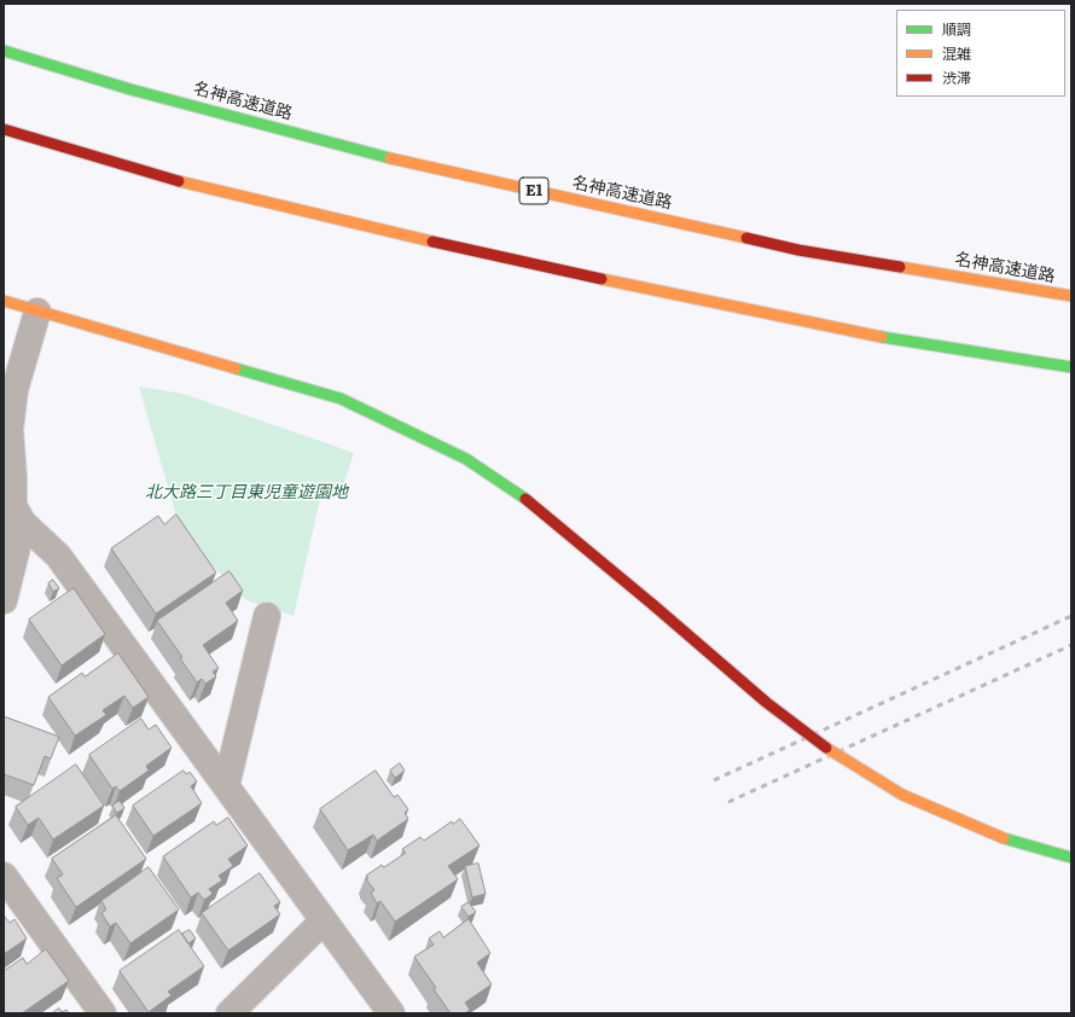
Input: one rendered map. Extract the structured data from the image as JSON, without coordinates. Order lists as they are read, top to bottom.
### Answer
{
  "streets": {
    "main road": ["名神高速道路", "E1"]
  },
  "parks": ["北大路三丁目東児童遊園地"],
  "legend": ["順調", "混雑", "渋滞"]
}
